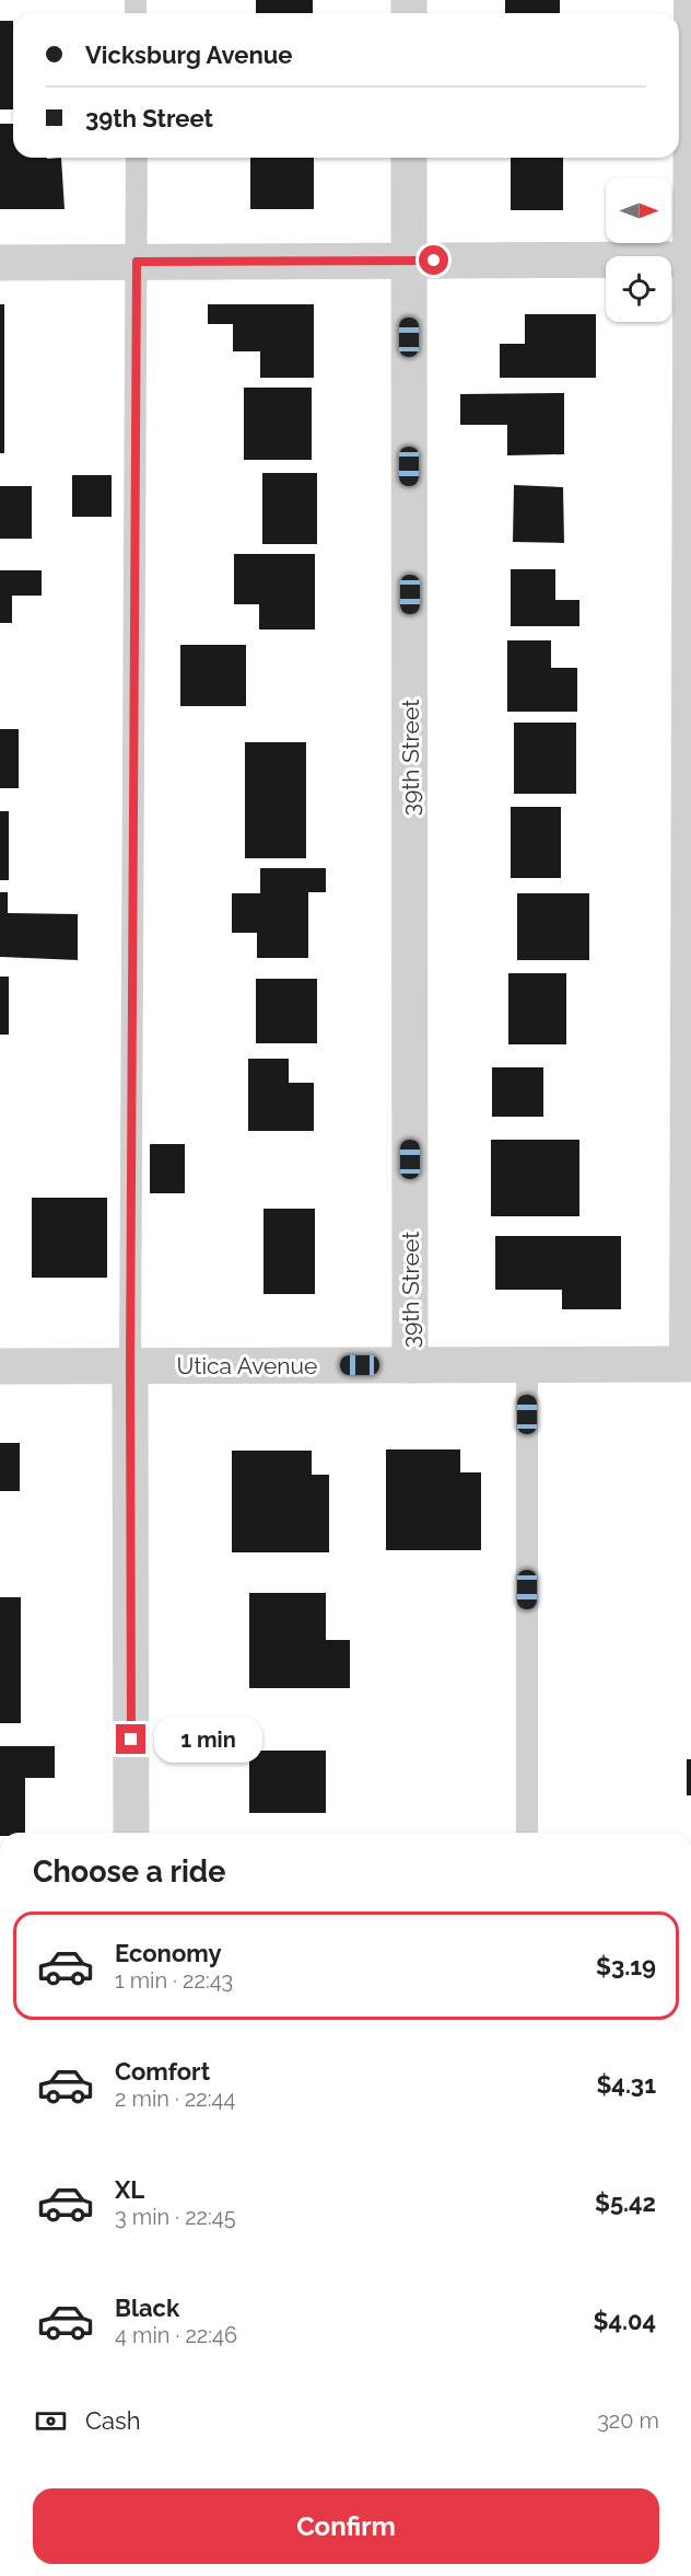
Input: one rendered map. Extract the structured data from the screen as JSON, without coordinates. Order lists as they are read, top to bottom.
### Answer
{
  "streets": {
    "street": ["39th Street", "Utica Avenue"]
  },
  "crossings": [
    ["39th Street", "Utica Avenue"]
  ],
  "north": "right",
  "page": {
    "banner": ["Vicksburg Avenue", "39th Street"],
    "bubble": "1 min",
    "heading": "Choose a ride",
    "list": [
      {
        "name": "Economy",
        "note": "1 min · 22:43",
        "value": "$3.19"
      },
      {
        "name": "Comfort",
        "note": "2 min · 22:44",
        "value": "$4.31"
      },
      {
        "name": "XL",
        "note": "3 min · 22:45",
        "value": "$5.42"
      },
      {
        "name": "Black",
        "note": "4 min · 22:46",
        "value": "$4.04"
      }
    ],
    "pay": ["Cash", "320 m"],
    "buttons": "Confirm"
  }
}
